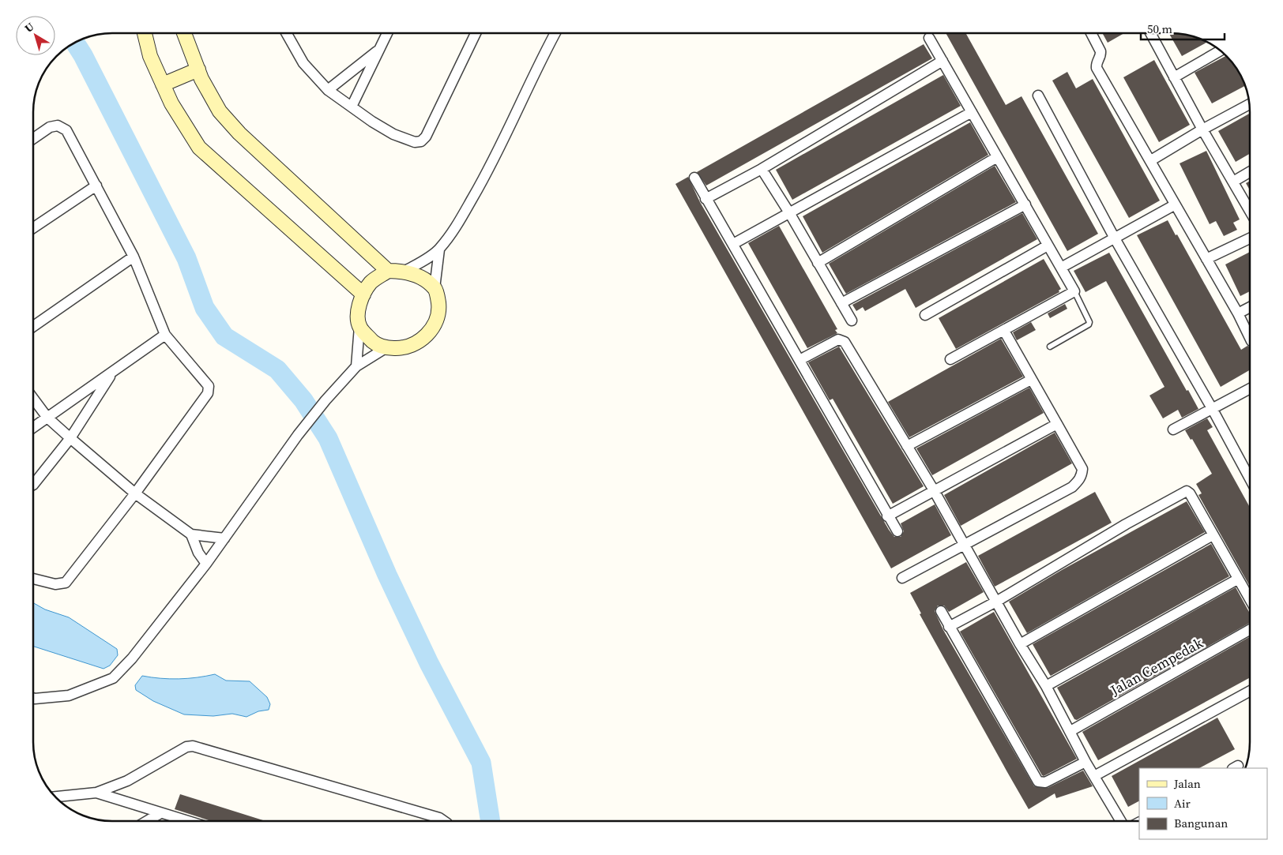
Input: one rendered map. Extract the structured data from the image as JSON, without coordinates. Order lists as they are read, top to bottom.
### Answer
{
  "streets": {
    "street": ["Jalan Cempedak"]
  },
  "legend": ["Jalan", "Air", "Bangunan"],
  "scale_bar": "50 m",
  "north": "top left"
}
